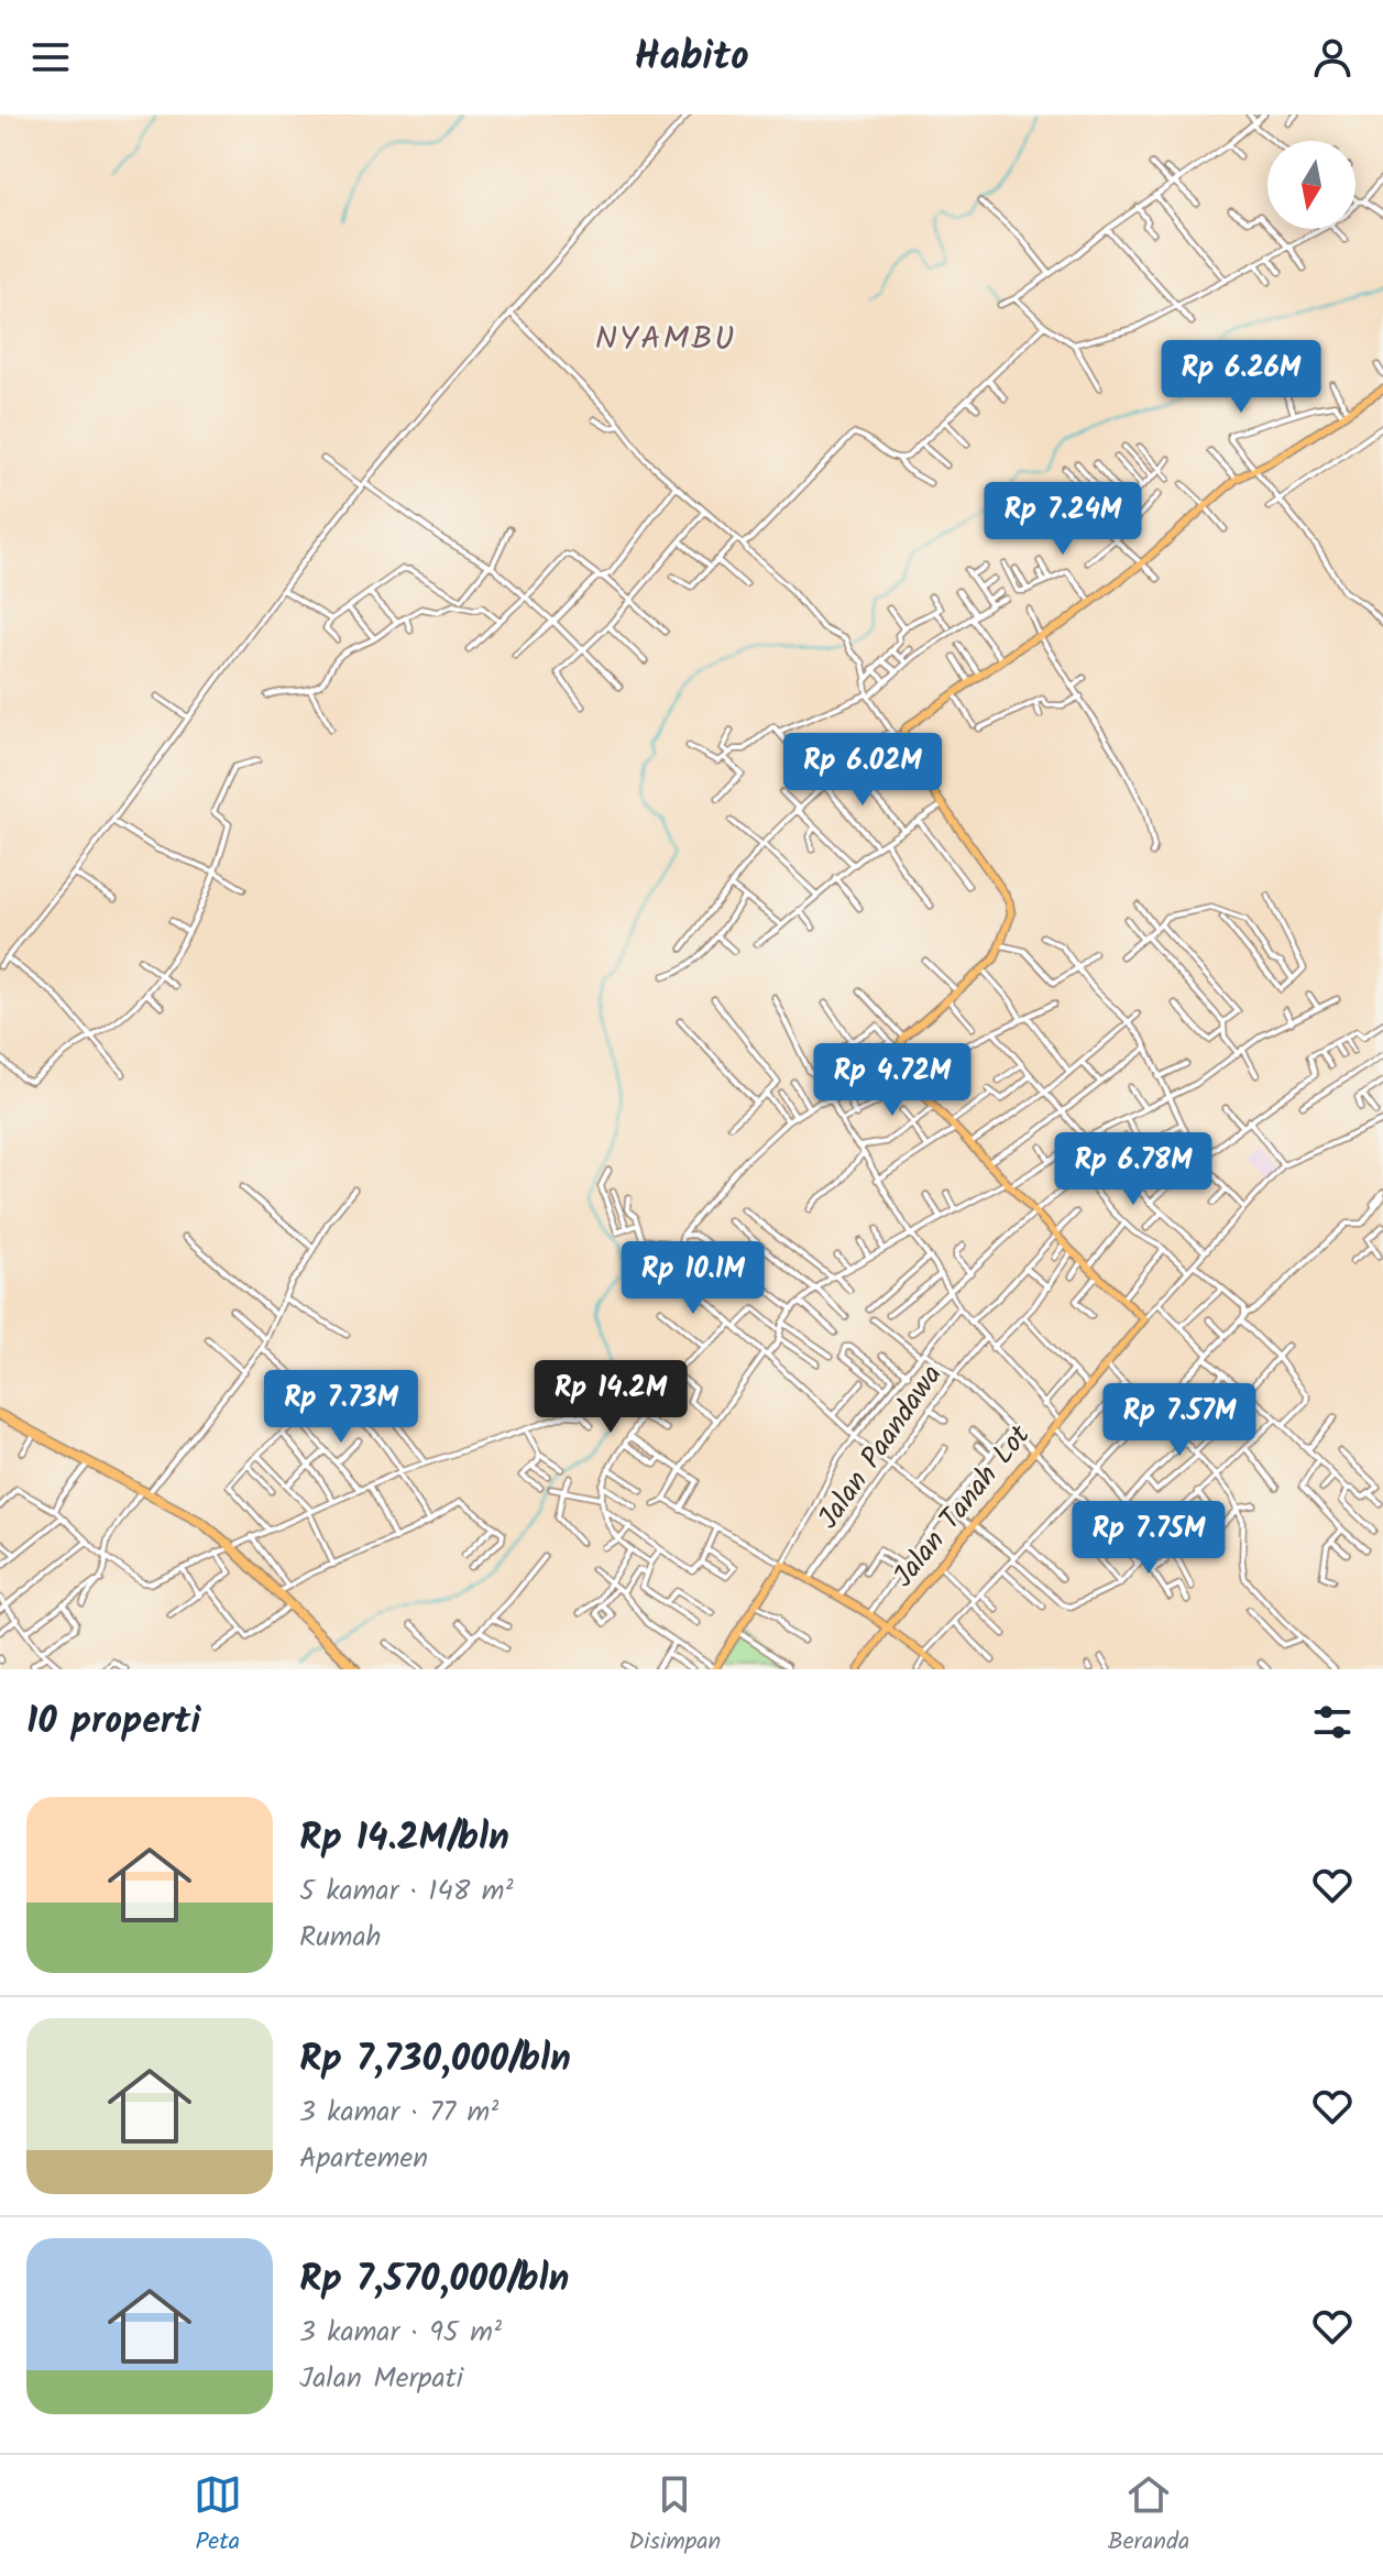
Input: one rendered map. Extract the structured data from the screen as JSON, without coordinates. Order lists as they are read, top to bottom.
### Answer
{
  "streets": {
    "main road": ["Jalan Tanah Lot"],
    "street": ["Jalan Paandawa"]
  },
  "districts": ["NYAMBU"],
  "north": "bottom",
  "page": {
    "header": "Habito",
    "price": [
      "Rp 6.26M",
      "Rp 7.24M",
      "Rp 6.02M",
      "Rp 4.72M",
      "Rp 6.78M",
      "Rp 10.1M",
      "Rp 14.2M",
      "Rp 7.73M",
      "Rp 7.57M",
      "Rp 7.75M"
    ],
    "heading": "10 properti",
    "list": [
      {
        "name": "Rp 14.2M/bln",
        "note": "5 kamar · 148 m² · Rumah"
      },
      {
        "name": "Rp 7,730,000/bln",
        "note": "3 kamar · 77 m² · Apartemen"
      },
      {
        "name": "Rp 7,570,000/bln",
        "note": "3 kamar · 95 m² · Jalan Merpati"
      }
    ],
    "tabs": ["Peta", "Disimpan", "Beranda"]
  }
}
